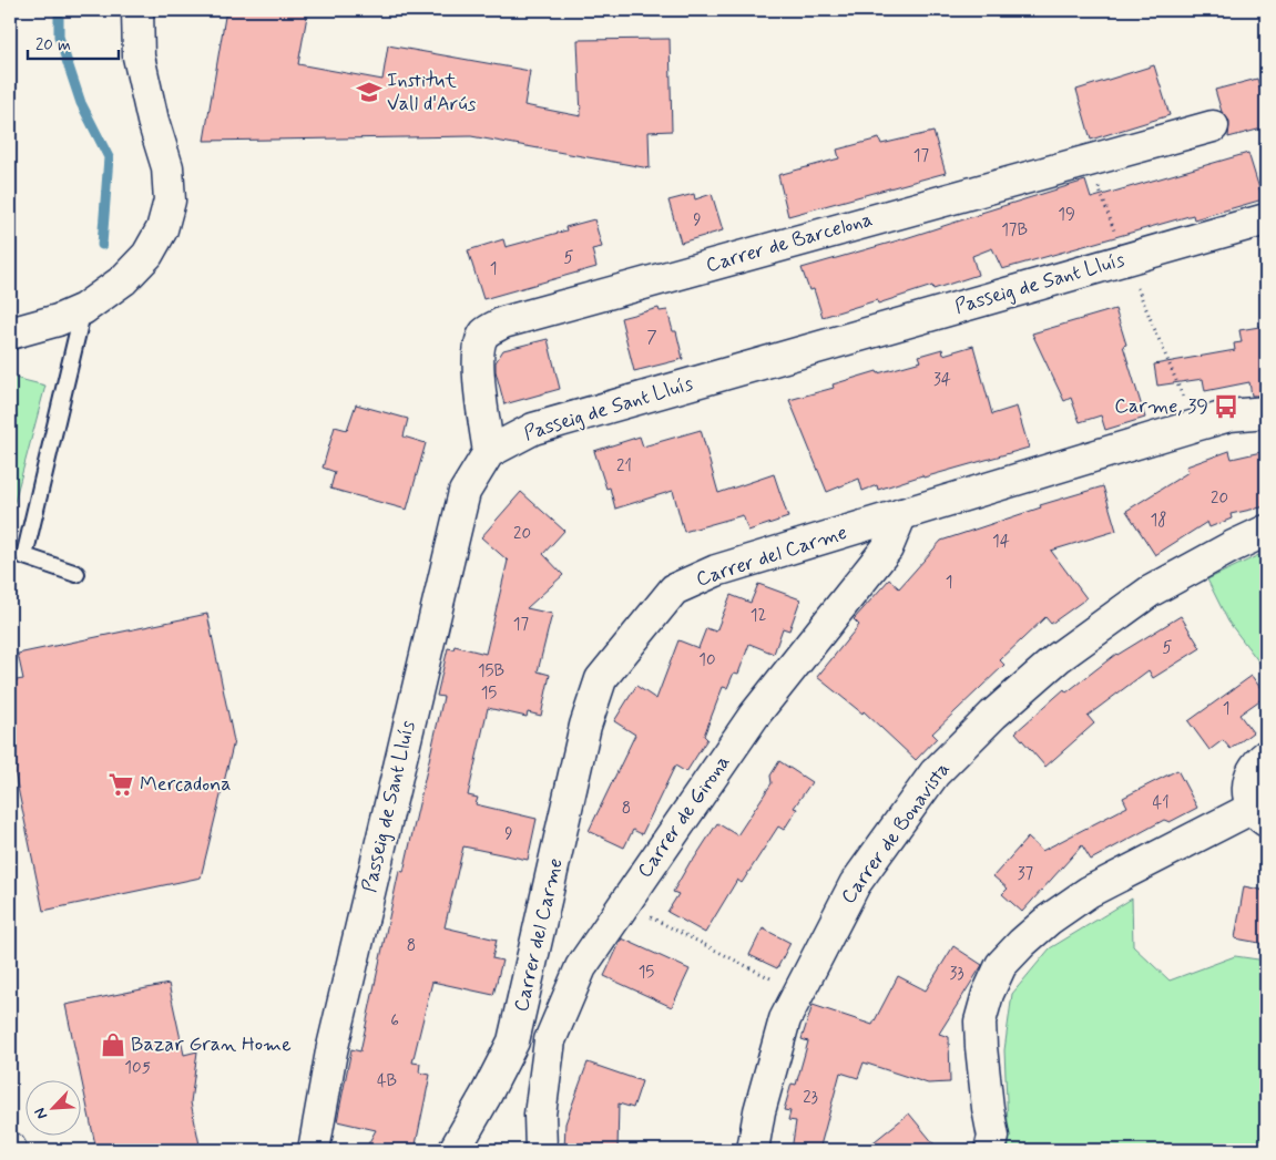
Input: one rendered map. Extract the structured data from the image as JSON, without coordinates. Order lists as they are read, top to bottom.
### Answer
{
  "streets": {
    "street": [
      "Carrer de Barcelona",
      "Passeig de Sant Lluís",
      "Carrer del Carme",
      "Carrer de Girona",
      "Carrer de Bonavista"
    ]
  },
  "crossings": [
    ["Carrer de Barcelona", "Passeig de Sant Lluís"],
    ["Carrer del Carme", "Carrer de Girona"]
  ],
  "places": {
    "school or university": ["Institut Vall d'Arús"],
    "bus stop": ["Carme, 39"],
    "supermarket": ["Mercadona"],
    "shop": ["Bazar Gran Home"]
  },
  "house_numbers": [
    "17",
    "19",
    "9",
    "17B",
    "5",
    "1",
    "7",
    "34",
    "21",
    "20",
    "18",
    "20",
    "14",
    "1",
    "12",
    "17",
    "5",
    "10",
    "15B",
    "15",
    "1",
    "41",
    "8",
    "9",
    "37",
    "8",
    "15",
    "33",
    "6",
    "105",
    "4B",
    "23"
  ],
  "scale_bar": "20 m",
  "north": "bottom left"
}
